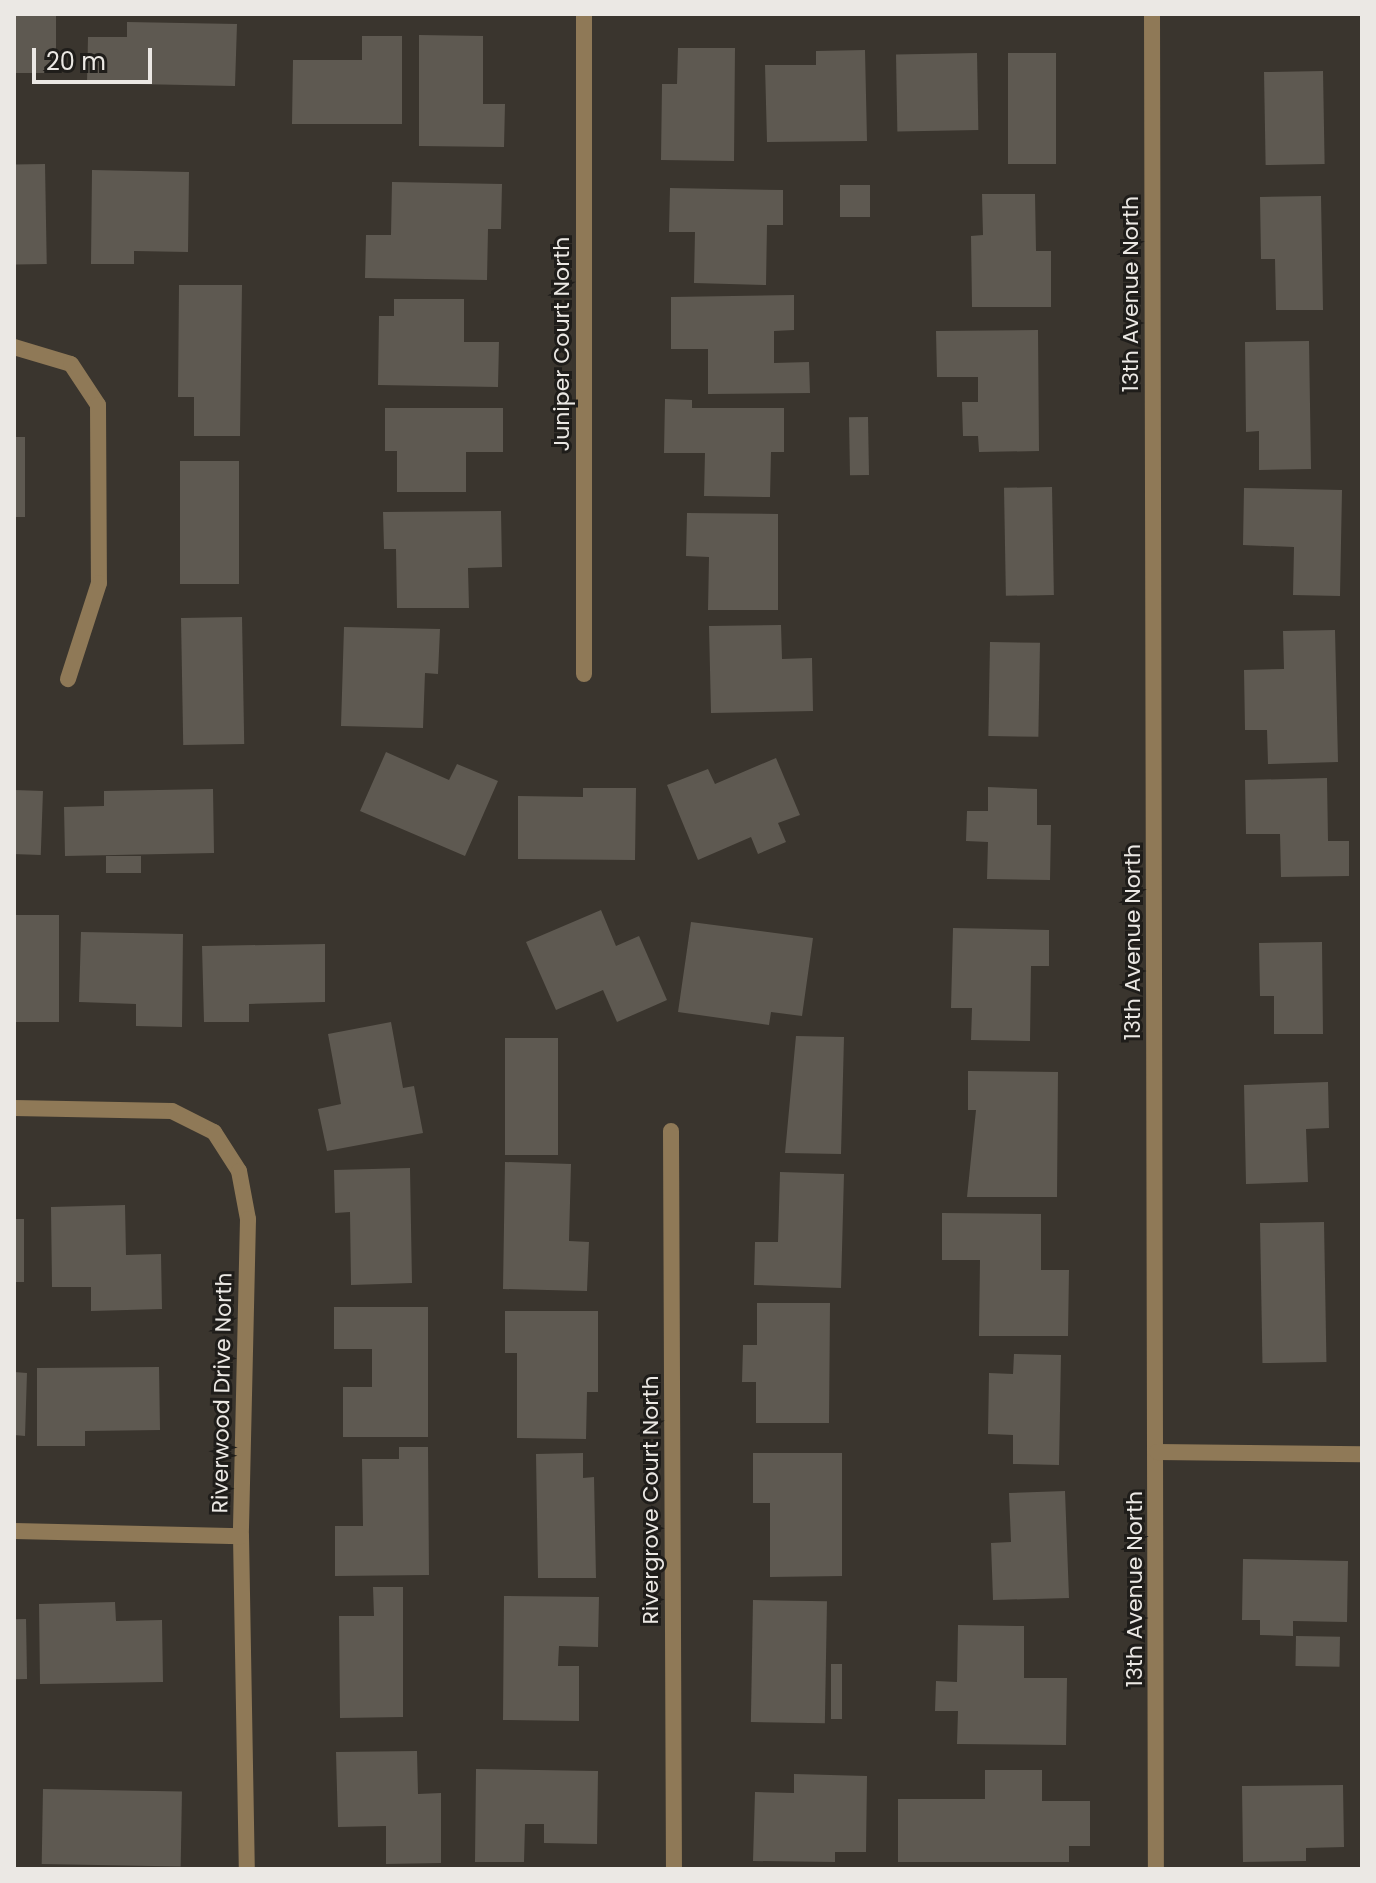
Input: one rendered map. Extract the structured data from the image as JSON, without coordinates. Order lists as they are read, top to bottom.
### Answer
{
  "streets": {
    "street": [
      "13th Avenue North",
      "Juniper Court North",
      "Riverwood Drive North",
      "Rivergrove Court North"
    ]
  },
  "scale_bar": "20 m"
}
